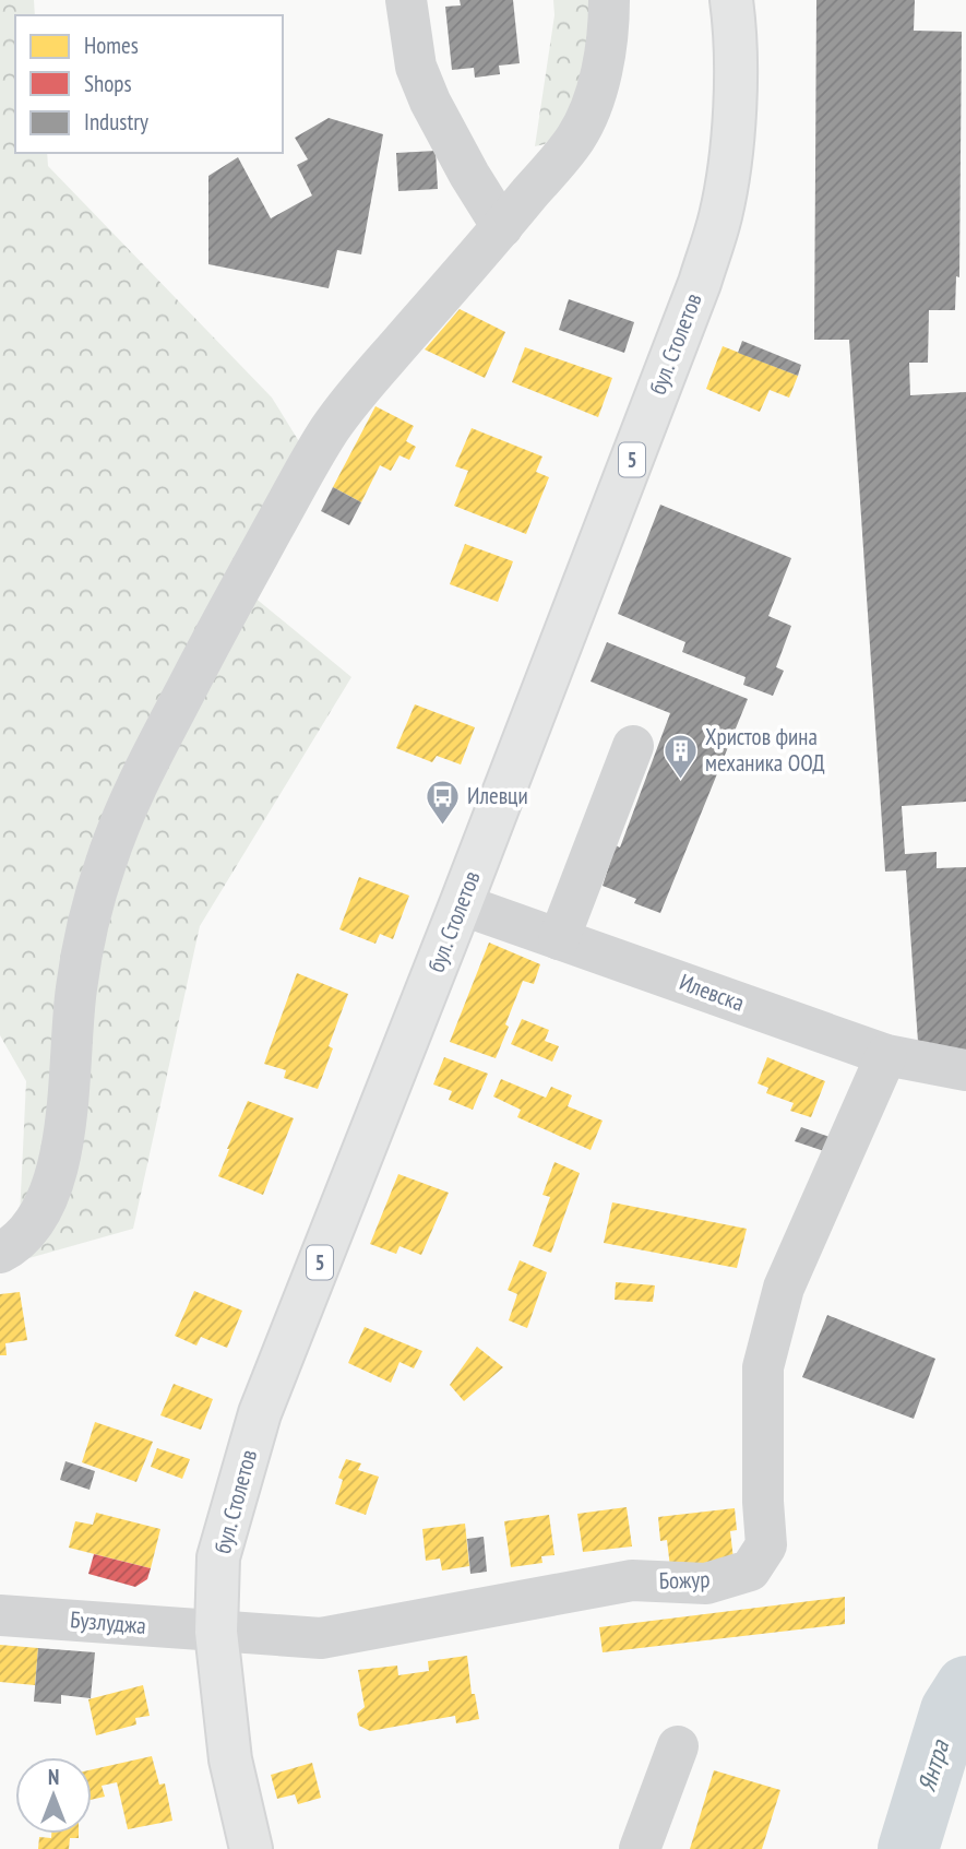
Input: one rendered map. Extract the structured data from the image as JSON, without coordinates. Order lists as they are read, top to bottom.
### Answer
{
  "streets": {
    "main road": ["бул. Столетов", "5"],
    "street": ["Илевска", "Божур", "Бузлуджа"]
  },
  "crossings": [
    ["бул. Столетов", "Илевска"],
    ["бул. Столетов", "Божур"],
    ["бул. Столетов", "Бузлуджа"],
    ["Илевска", "Божур"],
    ["Божур", "Бузлуджа"]
  ],
  "water": ["Янтра"],
  "places": {
    "building": ["Христов фина механика ООД"],
    "bus stop": ["Илевци"]
  },
  "legend": ["Homes", "Shops", "Industry"],
  "north": "top"
}
